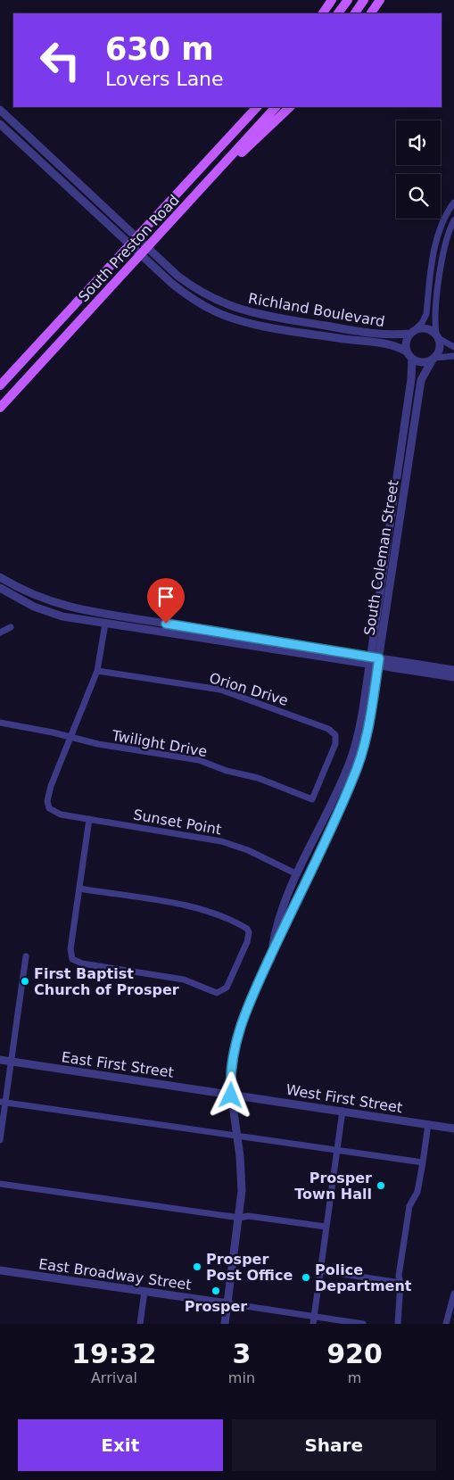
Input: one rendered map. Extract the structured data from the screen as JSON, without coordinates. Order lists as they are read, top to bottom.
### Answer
{
  "streets": {
    "main road": ["South Preston Road"],
    "street": [
      "Richland Boulevard",
      "South Coleman Street",
      "Orion Drive",
      "Twilight Drive",
      "Sunset Point",
      "East First Street",
      "West First Street",
      "East Broadway Street"
    ]
  },
  "crossings": [
    ["South Preston Road", "Richland Boulevard"],
    ["Richland Boulevard", "South Coleman Street"],
    ["South Coleman Street", "Sunset Point"],
    ["South Coleman Street", "East First Street"],
    ["South Coleman Street", "West First Street"],
    ["South Coleman Street", "East Broadway Street"],
    ["Orion Drive", "Twilight Drive"],
    ["Twilight Drive", "Sunset Point"],
    ["East First Street", "West First Street"]
  ],
  "places": [
    "First Baptist Church of Prosper",
    "Prosper Town Hall",
    "Prosper Post Office",
    "Police Department",
    "Prosper"
  ],
  "page": {
    "turn": ["630 m", "Lovers Lane"],
    "eta": [
      "19:32",
      "Arrival",
      "3",
      "min",
      "920",
      "m"
    ],
    "buttons": ["Exit", "Share"]
  }
}
